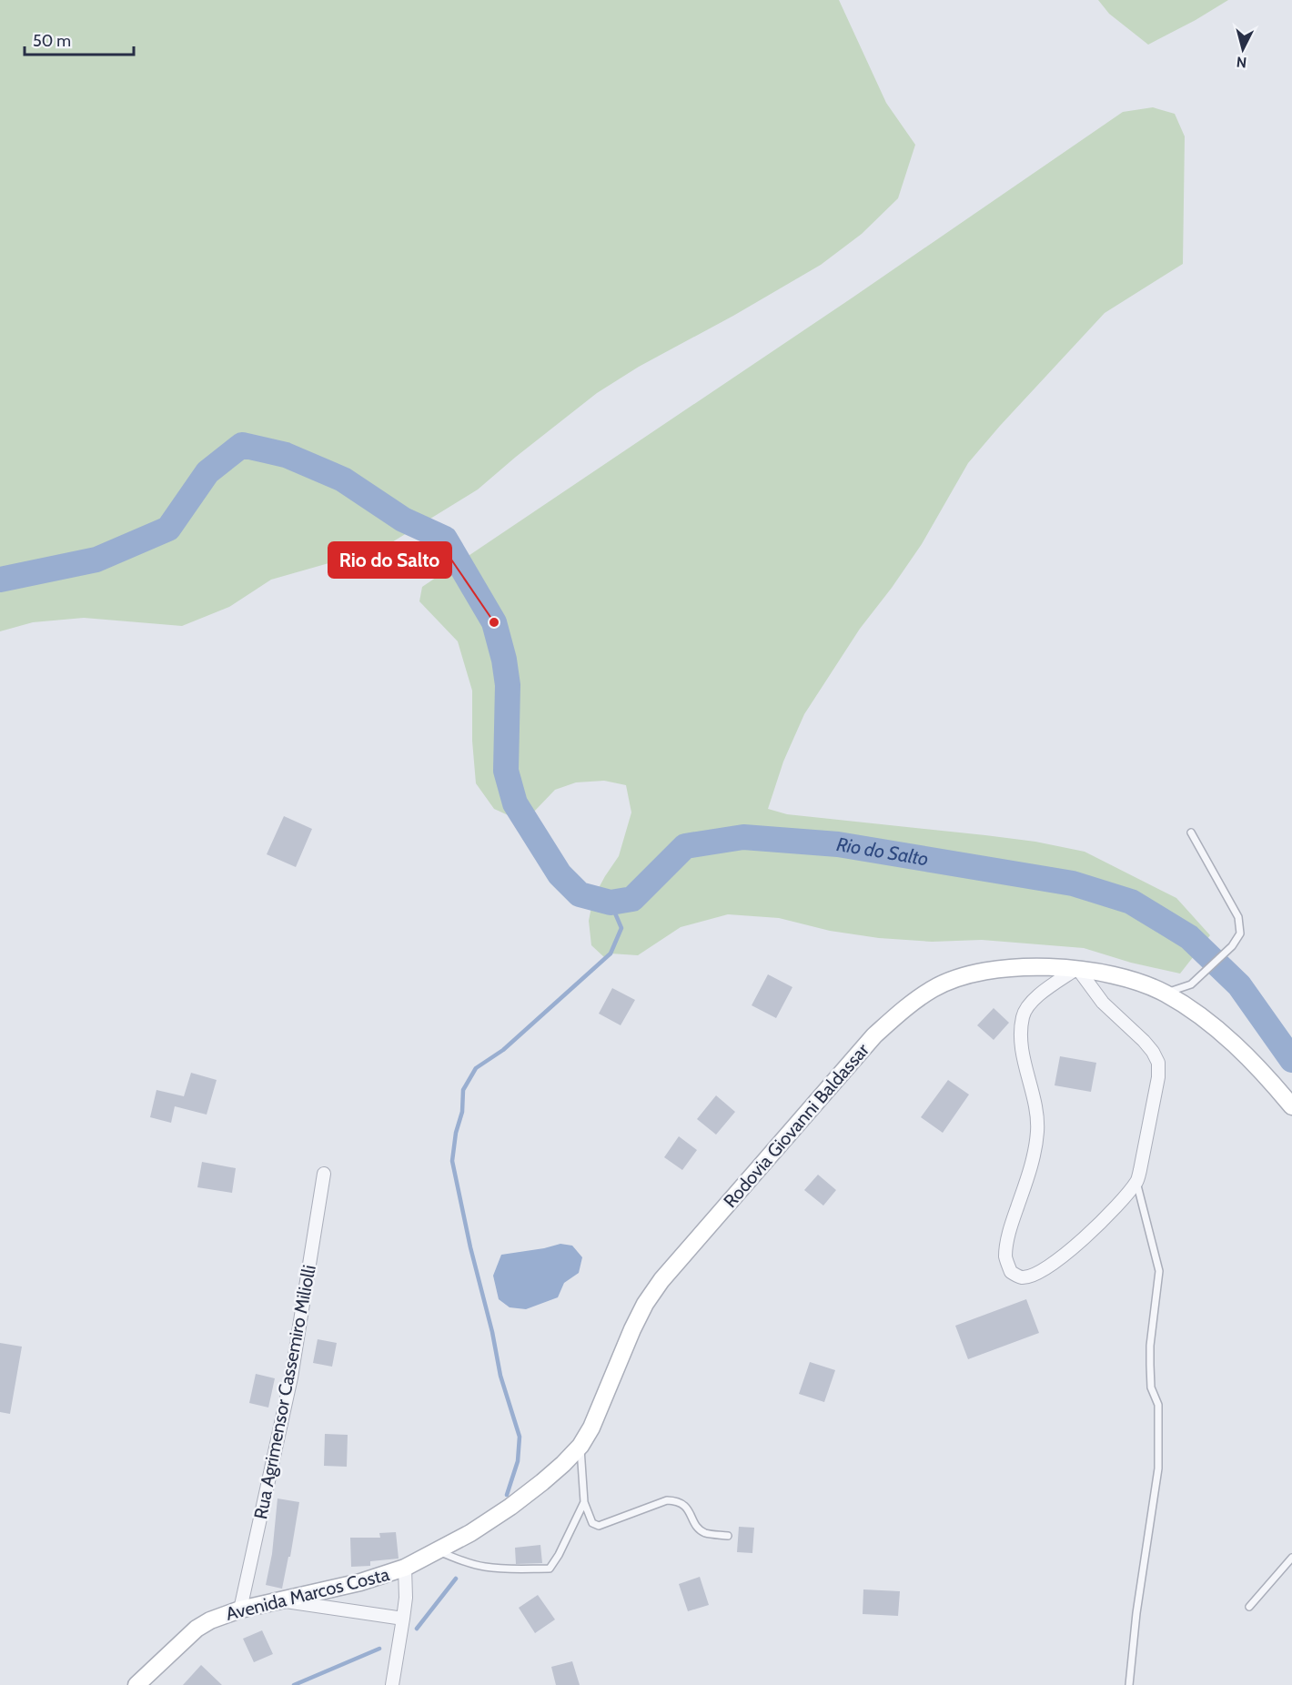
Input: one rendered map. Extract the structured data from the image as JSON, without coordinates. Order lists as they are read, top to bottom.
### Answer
{
  "streets": {
    "street": ["Rodovia Giovanni Baldassar", "Rua Agrimensor Cassemiro Miliolli", "Avenida Marcos Costa"]
  },
  "crossings": [
    ["Rodovia Giovanni Baldassar", "Avenida Marcos Costa"],
    ["Rua Agrimensor Cassemiro Miliolli", "Avenida Marcos Costa"]
  ],
  "water": ["Rio do Salto"],
  "places": ["Rio do Salto"],
  "scale_bar": "50 m",
  "north": "bottom"
}
